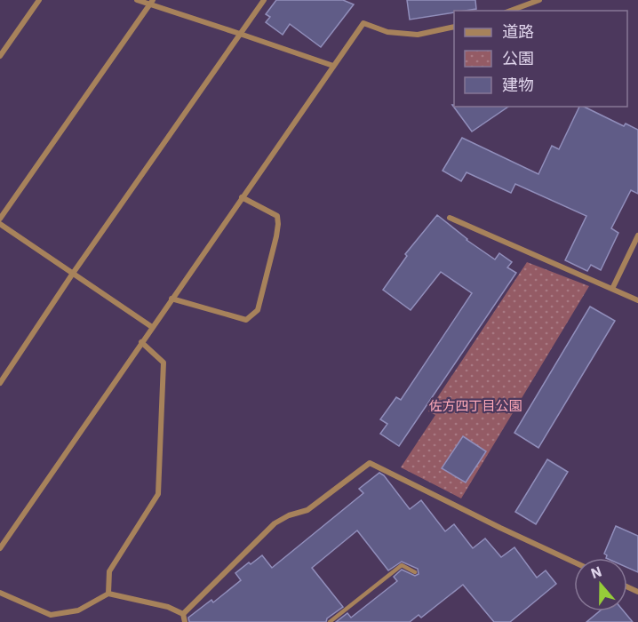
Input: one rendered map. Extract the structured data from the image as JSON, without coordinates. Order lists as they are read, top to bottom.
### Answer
{
  "parks": ["佐方四丁目公園"],
  "legend": ["道路", "公園", "建物"],
  "north": "top"
}
